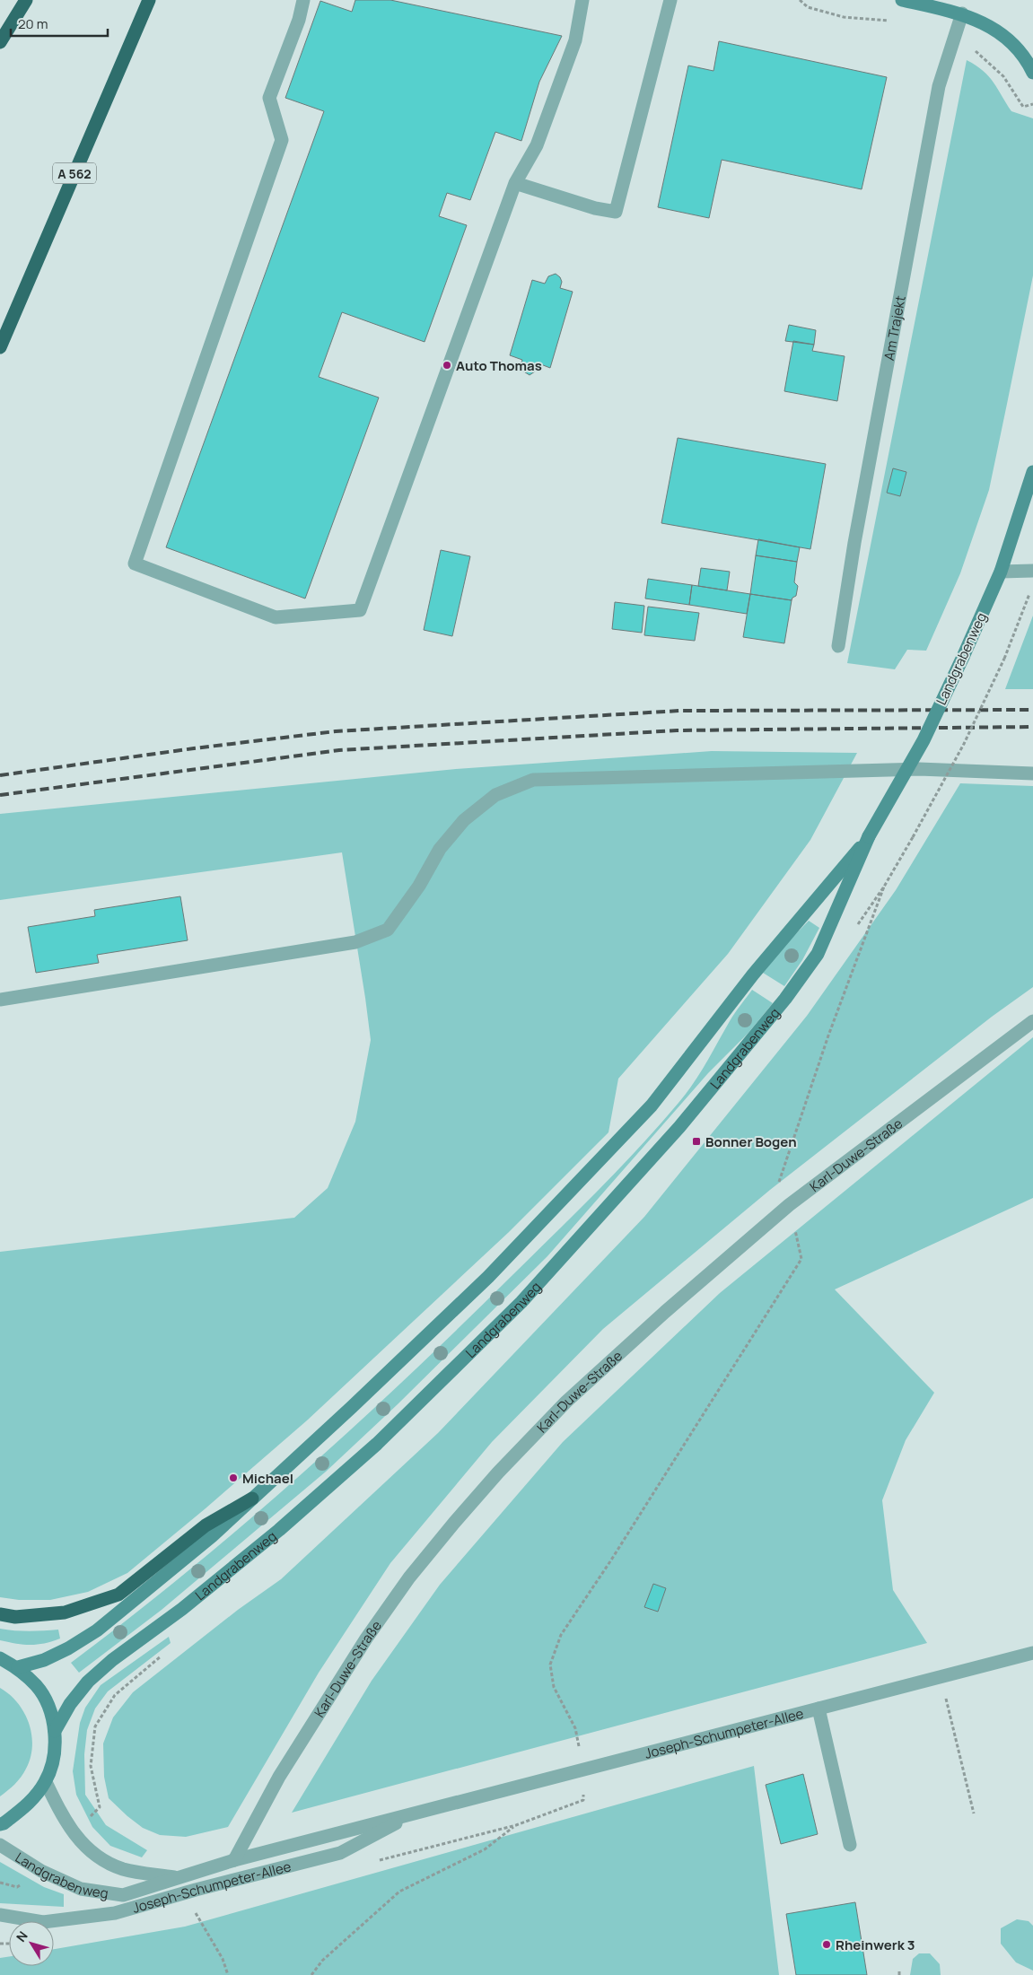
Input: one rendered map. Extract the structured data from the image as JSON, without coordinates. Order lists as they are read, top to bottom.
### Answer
{
  "streets": {
    "highway": ["A 562"],
    "main road": ["Landgrabenweg"],
    "street": ["Am Trajekt", "Karl-Duwe-Straße", "Joseph-Schumpeter-Allee"]
  },
  "crossings": [
    ["Landgrabenweg", "Joseph-Schumpeter-Allee"],
    ["Karl-Duwe-Straße", "Joseph-Schumpeter-Allee"]
  ],
  "places": {
    "other": ["Auto Thomas", "Michael", "Rheinwerk 3"],
    "transit": ["Bonner Bogen"]
  },
  "scale_bar": "20 m",
  "north": "top left"
}
